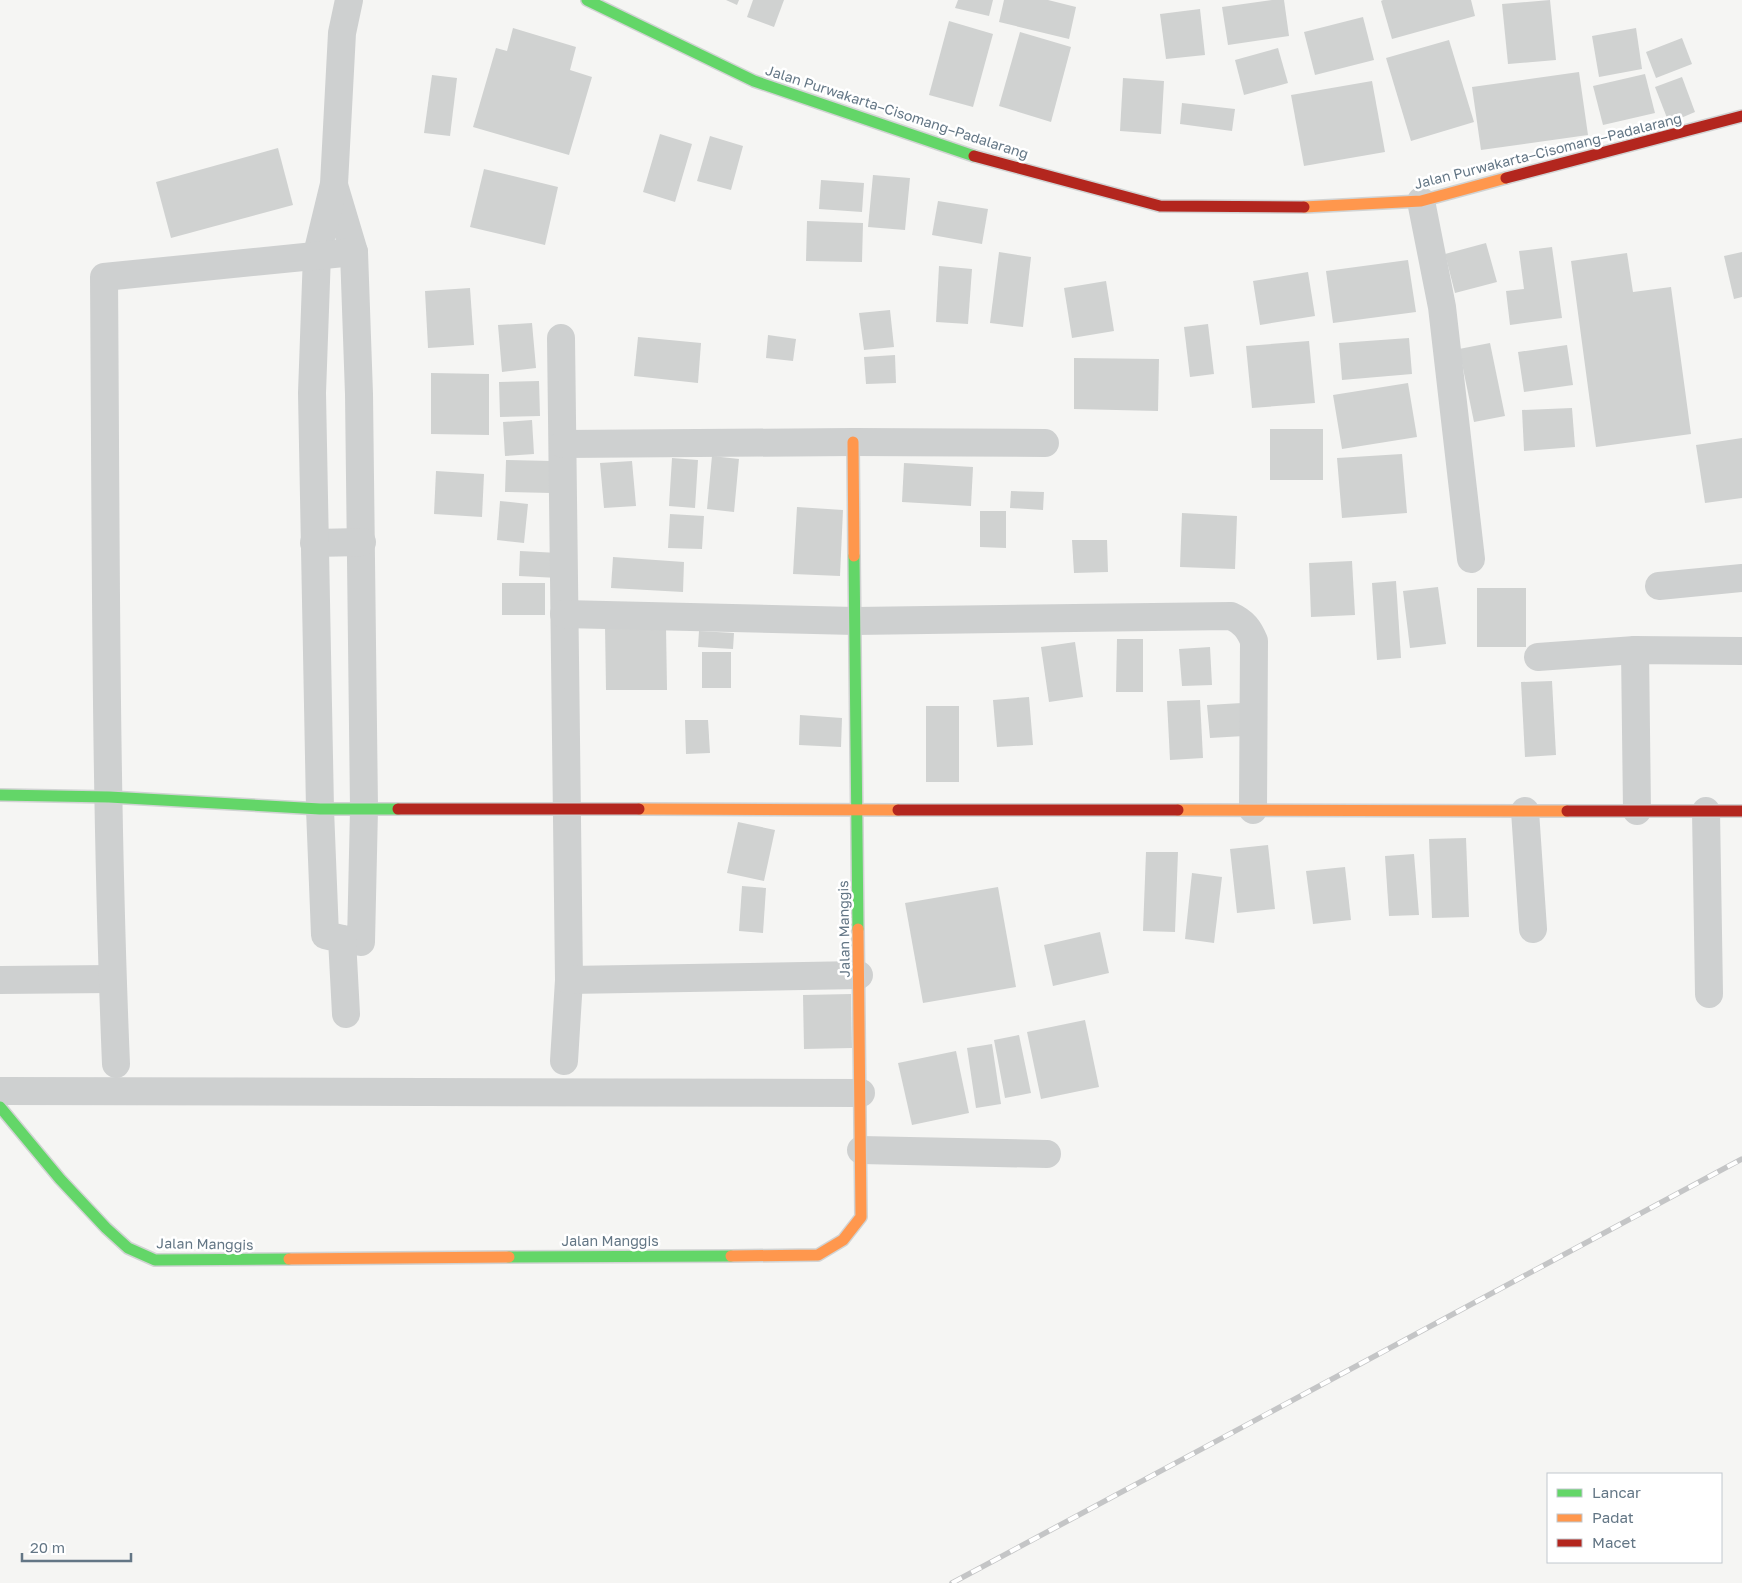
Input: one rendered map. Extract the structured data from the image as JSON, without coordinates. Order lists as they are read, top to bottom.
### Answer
{
  "streets": {
    "main road": ["Jalan Purwakarta–Cisomang–Padalarang", "Jalan Manggis"]
  },
  "legend": ["Lancar", "Padat", "Macet"],
  "scale_bar": "20 m"
}
